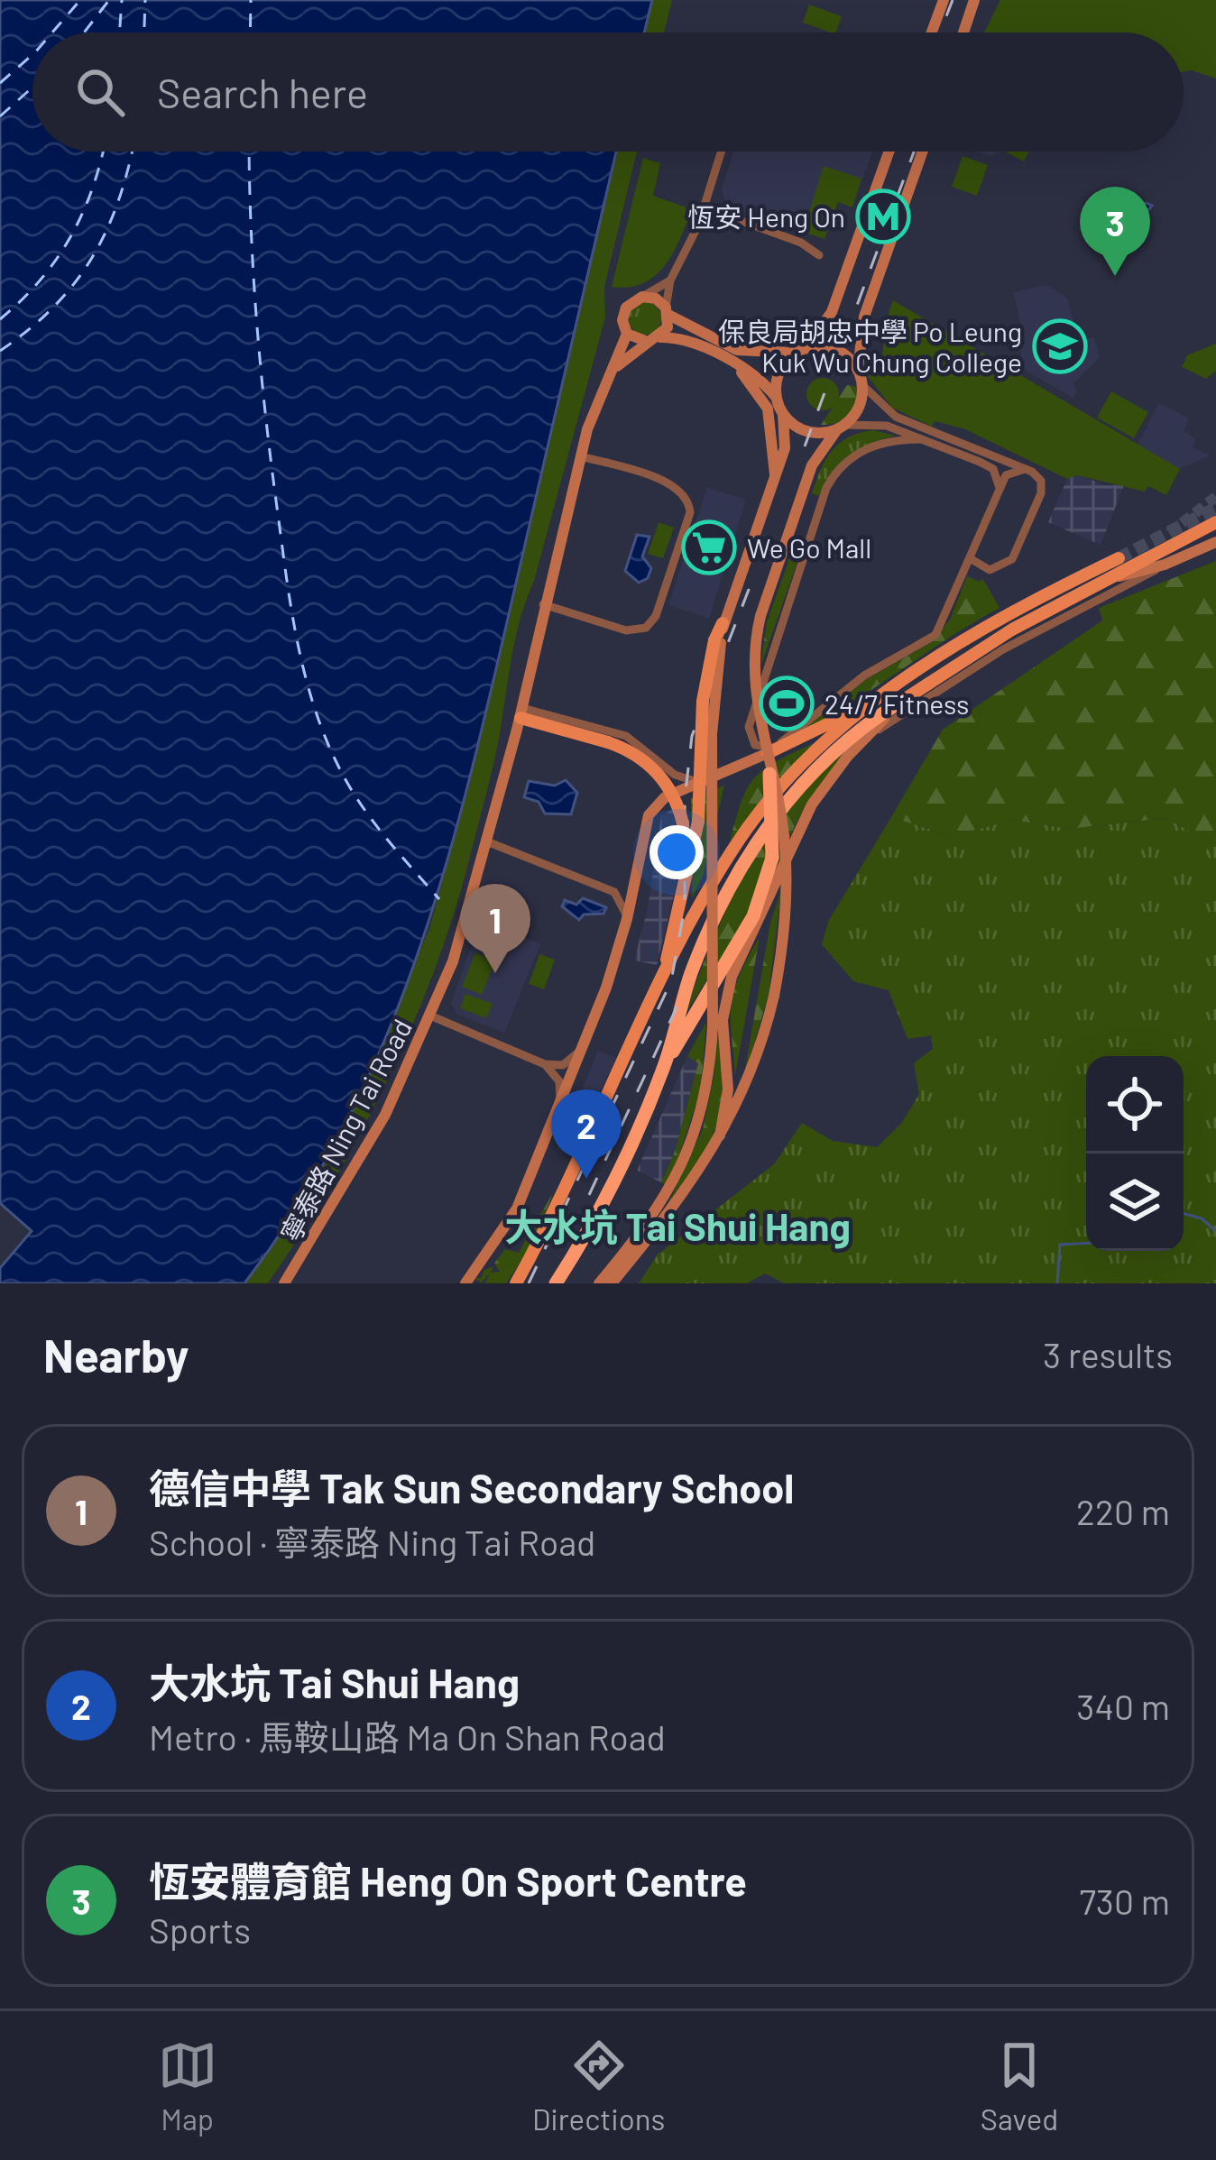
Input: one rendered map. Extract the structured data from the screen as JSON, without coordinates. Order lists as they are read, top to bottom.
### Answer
{
  "streets": {
    "main road": ["寧泰路 Ning Tai Road"]
  },
  "districts": ["大水坑 Tai Shui Hang"],
  "places": {
    "metro station": ["恆安 Heng On"],
    "school or university": ["保良局胡忠中學 Po Leung Kuk Wu Chung College"],
    "supermarket": ["We Go Mall"],
    "sports": ["24/7 Fitness"]
  },
  "page": {
    "search": "Search here",
    "pins": ["3", "1", "2"],
    "heading": ["Nearby", "3 results"],
    "list": [
      {
        "mark": "1",
        "name": "德信中學 Tak Sun Secondary School",
        "note": "School · 寧泰路 Ning Tai Road",
        "value": "220 m"
      },
      {
        "mark": "2",
        "name": "大水坑 Tai Shui Hang",
        "note": "Metro · 馬鞍山路 Ma On Shan Road",
        "value": "340 m"
      },
      {
        "mark": "3",
        "name": "恆安體育館 Heng On Sport Centre",
        "note": "Sports",
        "value": "730 m"
      }
    ],
    "nav": ["Map", "Directions", "Saved"]
  }
}
